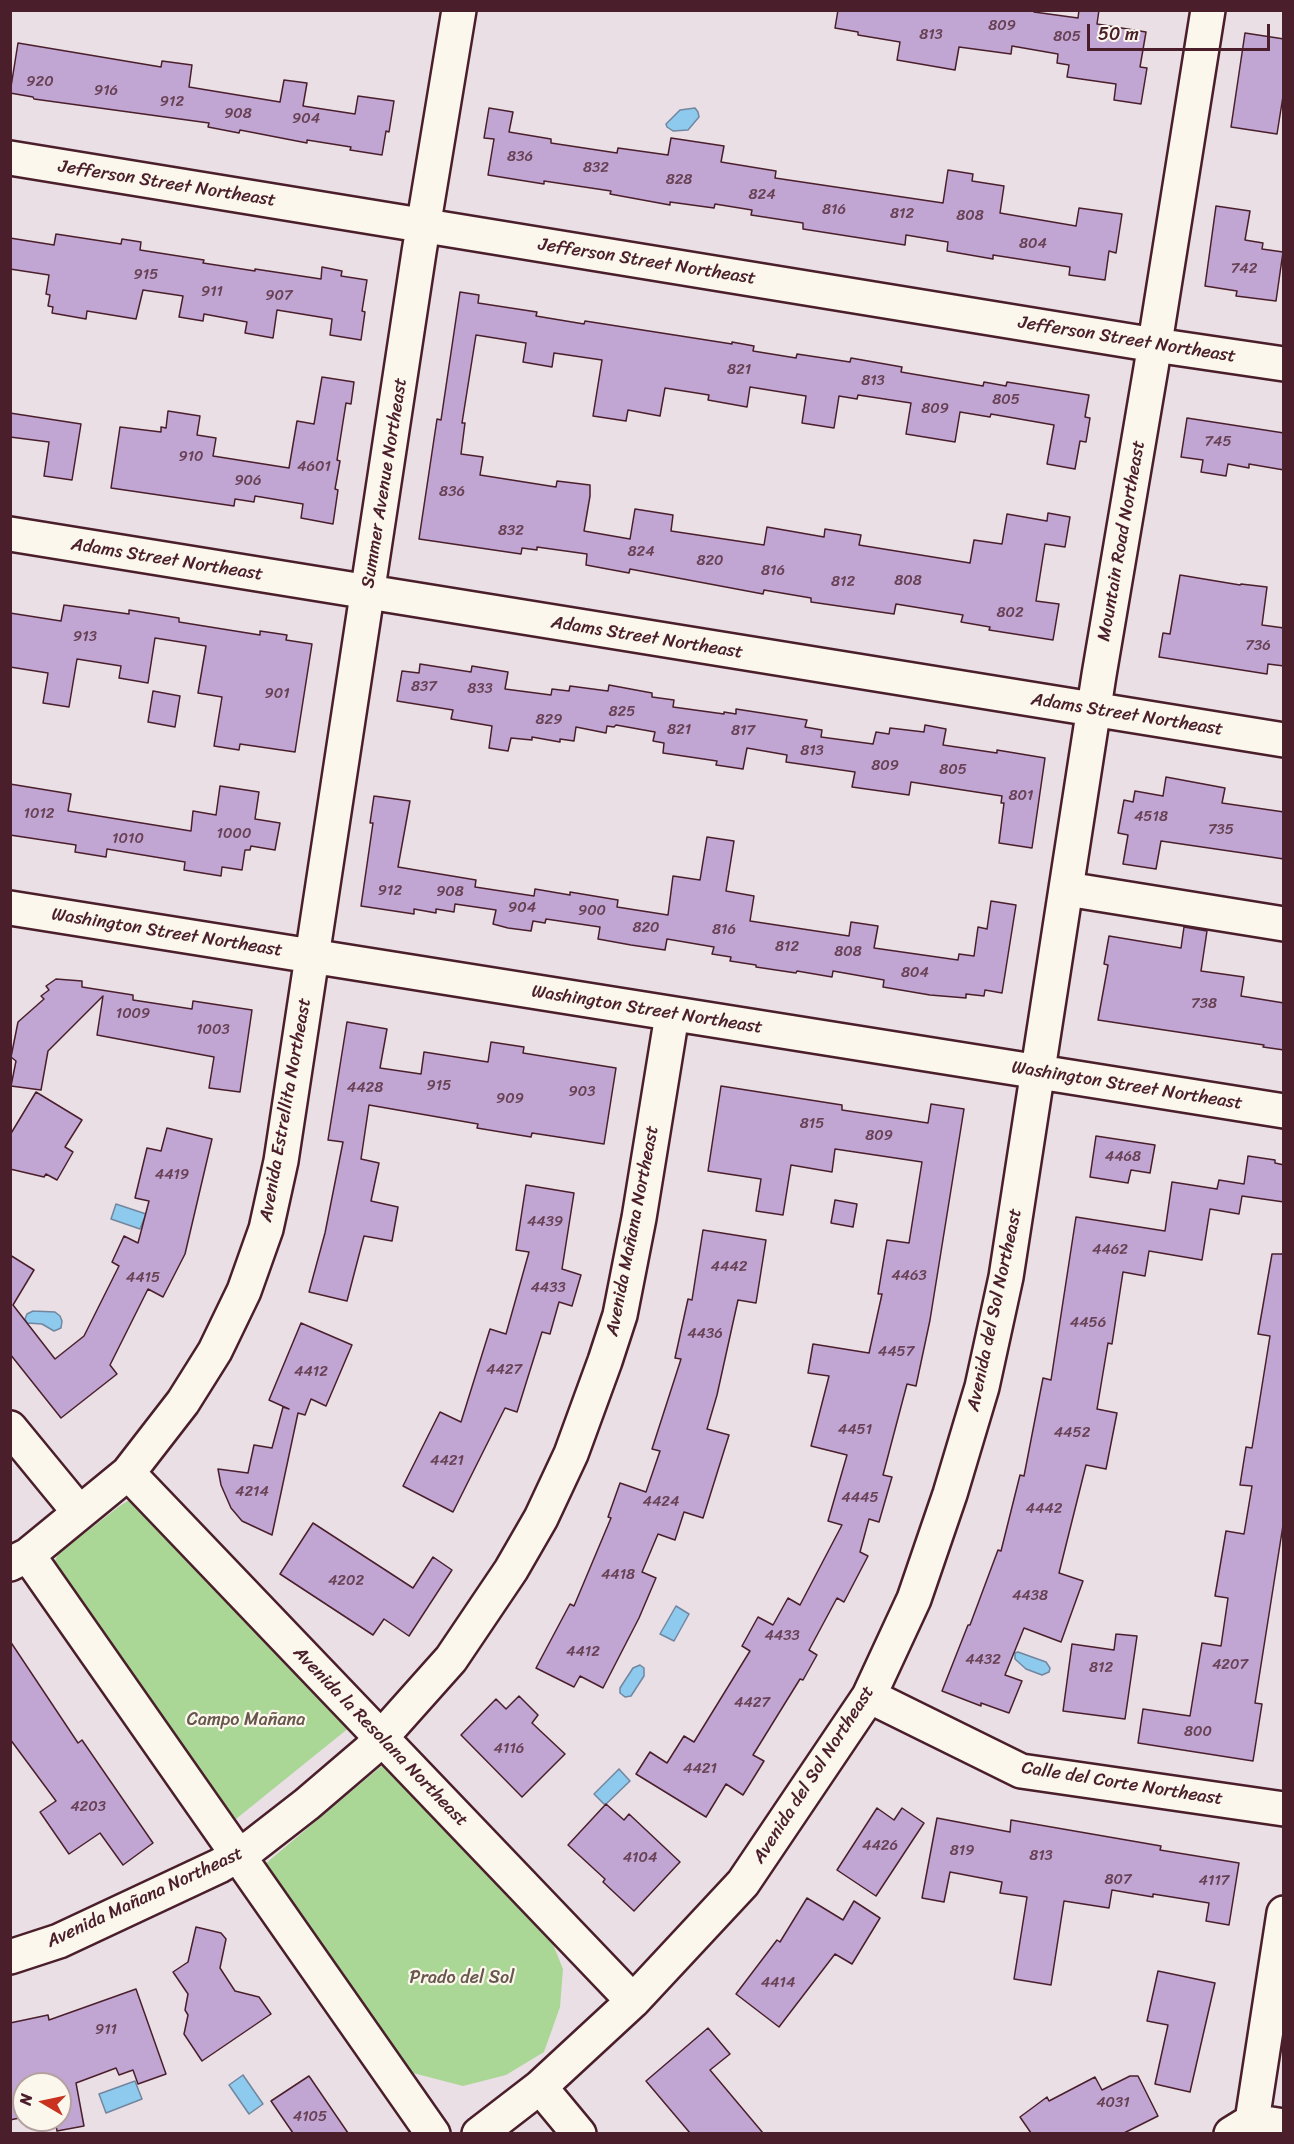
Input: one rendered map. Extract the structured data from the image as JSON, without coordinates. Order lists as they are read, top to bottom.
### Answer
{
  "streets": {
    "street": [
      "Jefferson Street Northeast",
      "Summer Avenue Northeast",
      "Mountain Road Northeast",
      "Adams Street Northeast",
      "Washington Street Northeast",
      "Avenida Estrellita Northeast",
      "Avenida Mañana Northeast",
      "Avenida del Sol Northeast",
      "Avenida la Resolana Northeast",
      "Calle del Corte Northeast"
    ]
  },
  "crossings": [
    ["Jefferson Street Northeast", "Summer Avenue Northeast"],
    ["Jefferson Street Northeast", "Mountain Road Northeast"],
    ["Summer Avenue Northeast", "Adams Street Northeast"],
    ["Summer Avenue Northeast", "Washington Street Northeast"],
    ["Summer Avenue Northeast", "Avenida Estrellita Northeast"],
    ["Mountain Road Northeast", "Adams Street Northeast"],
    ["Mountain Road Northeast", "Washington Street Northeast"],
    ["Mountain Road Northeast", "Avenida del Sol Northeast"],
    ["Washington Street Northeast", "Avenida Estrellita Northeast"],
    ["Washington Street Northeast", "Avenida Mañana Northeast"],
    ["Washington Street Northeast", "Avenida del Sol Northeast"],
    ["Avenida Estrellita Northeast", "Avenida la Resolana Northeast"],
    ["Avenida Mañana Northeast", "Avenida la Resolana Northeast"],
    ["Avenida del Sol Northeast", "Avenida la Resolana Northeast"],
    ["Avenida del Sol Northeast", "Calle del Corte Northeast"]
  ],
  "parks": ["Campo Mañana", "Prado del Sol"],
  "house_numbers": [
    "809",
    "813",
    "805",
    "920",
    "916",
    "912",
    "908",
    "904",
    "836",
    "832",
    "828",
    "824",
    "816",
    "812",
    "808",
    "804",
    "742",
    "915",
    "911",
    "907",
    "821",
    "813",
    "805",
    "809",
    "745",
    "910",
    "4601",
    "906",
    "836",
    "832",
    "824",
    "820",
    "816",
    "808",
    "812",
    "802",
    "913",
    "736",
    "837",
    "833",
    "901",
    "825",
    "829",
    "821",
    "817",
    "813",
    "809",
    "805",
    "801",
    "1012",
    "4518",
    "735",
    "1000",
    "1010",
    "912",
    "908",
    "904",
    "900",
    "820",
    "816",
    "812",
    "808",
    "804",
    "738",
    "1009",
    "1003",
    "915",
    "4428",
    "903",
    "909",
    "815",
    "809",
    "4468",
    "4419",
    "4439",
    "4462",
    "4442",
    "4463",
    "4415",
    "4433",
    "4456",
    "4436",
    "4457",
    "4427",
    "4412",
    "4451",
    "4452",
    "4421",
    "4214",
    "4445",
    "4424",
    "4442",
    "4418",
    "4202",
    "4438",
    "4433",
    "4412",
    "4432",
    "4207",
    "812",
    "4427",
    "800",
    "4116",
    "4421",
    "4203",
    "4426",
    "819",
    "813",
    "4104",
    "807",
    "4117",
    "4414",
    "911",
    "4031",
    "4105"
  ],
  "scale_bar": "50 m",
  "north": "left"
}
